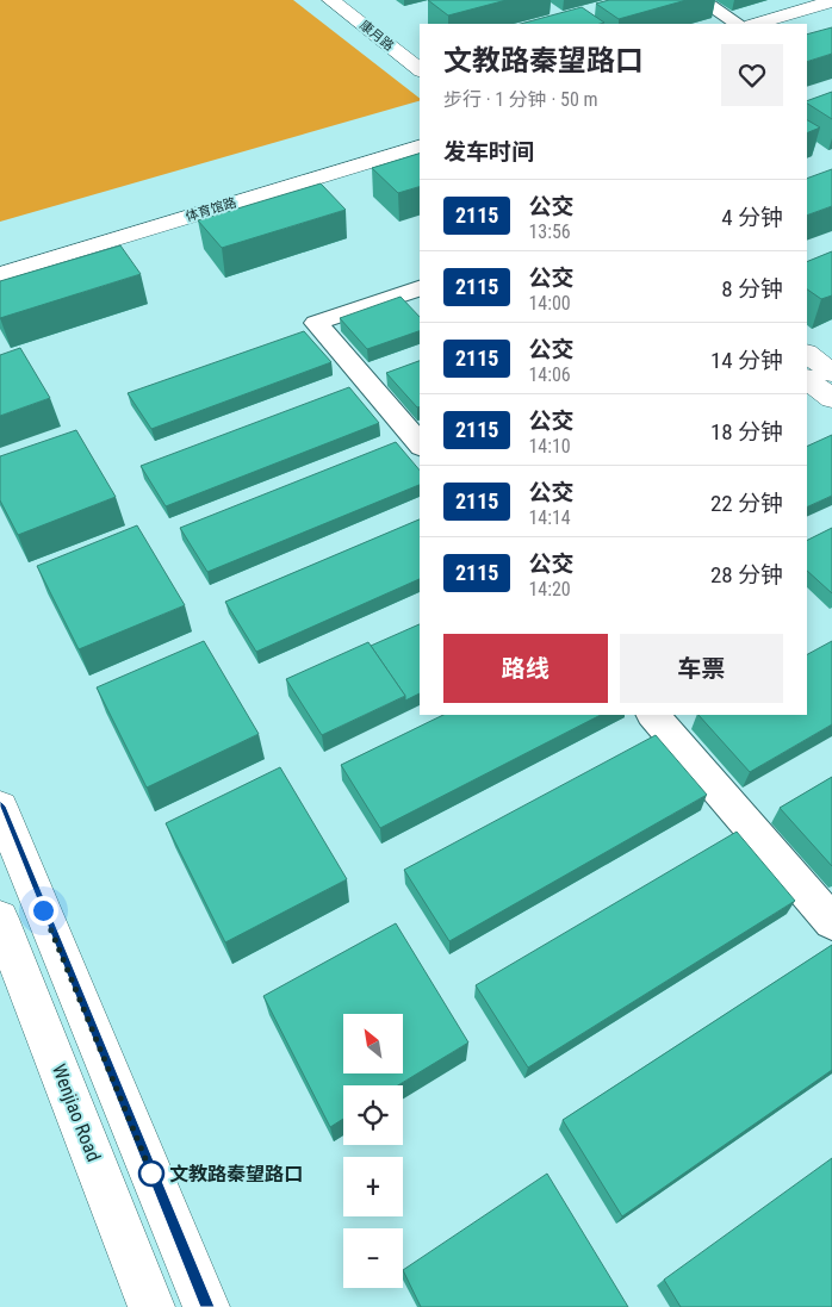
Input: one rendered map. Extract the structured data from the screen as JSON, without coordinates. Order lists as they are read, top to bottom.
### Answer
{
  "streets": {
    "main road": ["康月路", "体育馆路", "Wenjiao Road"]
  },
  "places": ["文教路秦望路口"],
  "lines": ["bus line 2115"],
  "north": "top left",
  "page": {
    "heading": [
      ["文教路秦望路口", "步行 · 1 分钟 · 50 m"],
      "发车时间"
    ],
    "list": [
      {
        "mark": "2115",
        "name": "公交",
        "note": "13:56",
        "value": "4 分钟"
      },
      {
        "mark": "2115",
        "name": "公交",
        "note": "14:00",
        "value": "8 分钟"
      },
      {
        "mark": "2115",
        "name": "公交",
        "note": "14:06",
        "value": "14 分钟"
      },
      {
        "mark": "2115",
        "name": "公交",
        "note": "14:10",
        "value": "18 分钟"
      },
      {
        "mark": "2115",
        "name": "公交",
        "note": "14:14",
        "value": "22 分钟"
      },
      {
        "mark": "2115",
        "name": "公交",
        "note": "14:20",
        "value": "28 分钟"
      }
    ],
    "buttons": ["路线", "车票"],
    "map_buttons": ["+", "−"]
  }
}
